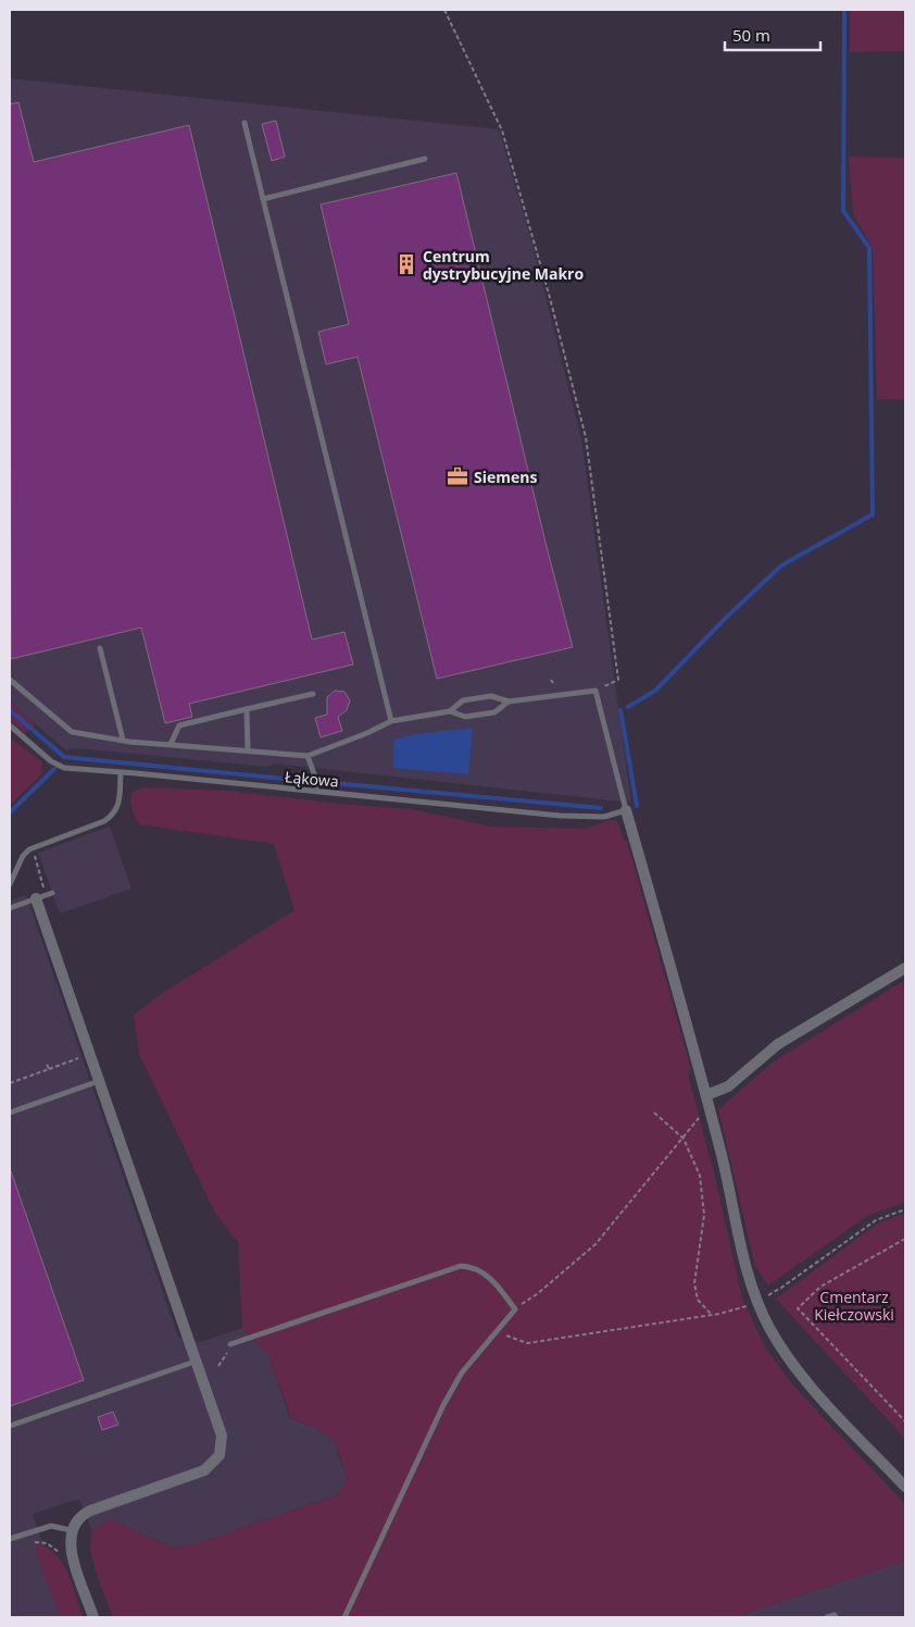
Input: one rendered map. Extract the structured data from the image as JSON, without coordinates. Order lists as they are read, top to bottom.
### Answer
{
  "streets": {
    "lane": ["Łąkowa"]
  },
  "parks": ["Cmentarz Kiełczowski"],
  "places": {
    "building": ["Centrum dystrybucyjne Makro"],
    "office": ["Siemens"]
  },
  "scale_bar": "50 m"
}
